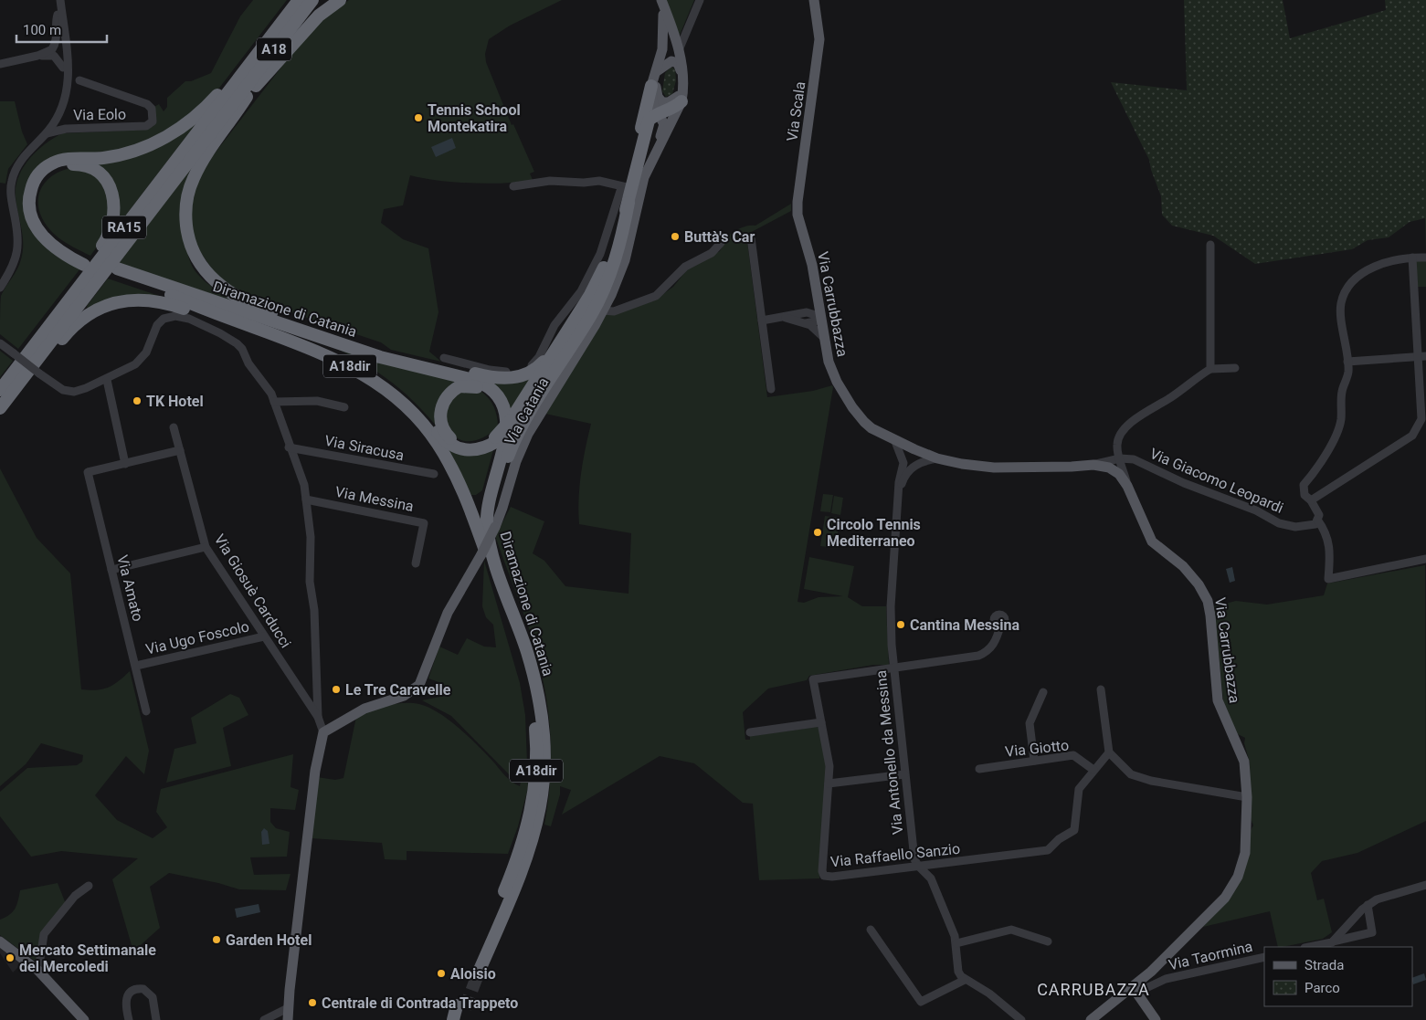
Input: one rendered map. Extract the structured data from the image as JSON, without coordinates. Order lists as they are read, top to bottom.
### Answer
{
  "streets": {
    "highway": [
      "A18",
      "RA15",
      "Diramazione di Catania",
      "A18dir"
    ],
    "main road": ["Via Scala", "Via Carrubbazza", "Via Catania"],
    "street": [
      "Via Eolo",
      "Via Siracusa",
      "Via Giacomo Leopardi",
      "Via Messina",
      "Via Amato",
      "Via Giosuè Carducci",
      "Via Ugo Foscolo",
      "Via Giotto",
      "Via Antonello da Messina",
      "Via Raffaello Sanzio",
      "Via Taormina"
    ]
  },
  "crossings": [
    ["A18", "RA15"],
    ["Via Scala", "Via Carrubbazza"],
    ["Via Carrubbazza", "Via Giacomo Leopardi"],
    ["Via Carrubbazza", "Via Taormina"],
    ["Via Catania", "Via Giosuè Carducci"],
    ["Via Amato", "Via Ugo Foscolo"],
    ["Via Giosuè Carducci", "Via Ugo Foscolo"],
    ["Via Giotto", "Via Raffaello Sanzio"],
    ["Via Antonello da Messina", "Via Raffaello Sanzio"]
  ],
  "districts": ["CARRUBAZZA"],
  "places": [
    "Tennis School Montekatira",
    "Buttà's Car",
    "TK Hotel",
    "Circolo Tennis Mediterraneo",
    "Cantina Messina",
    "Le Tre Caravelle",
    "Garden Hotel",
    "Mercato Settimanale del Mercoledi",
    "Aloisio",
    "Centrale di Contrada Trappeto"
  ],
  "legend": ["Strada", "Parco"],
  "scale_bar": "100 m"
}
